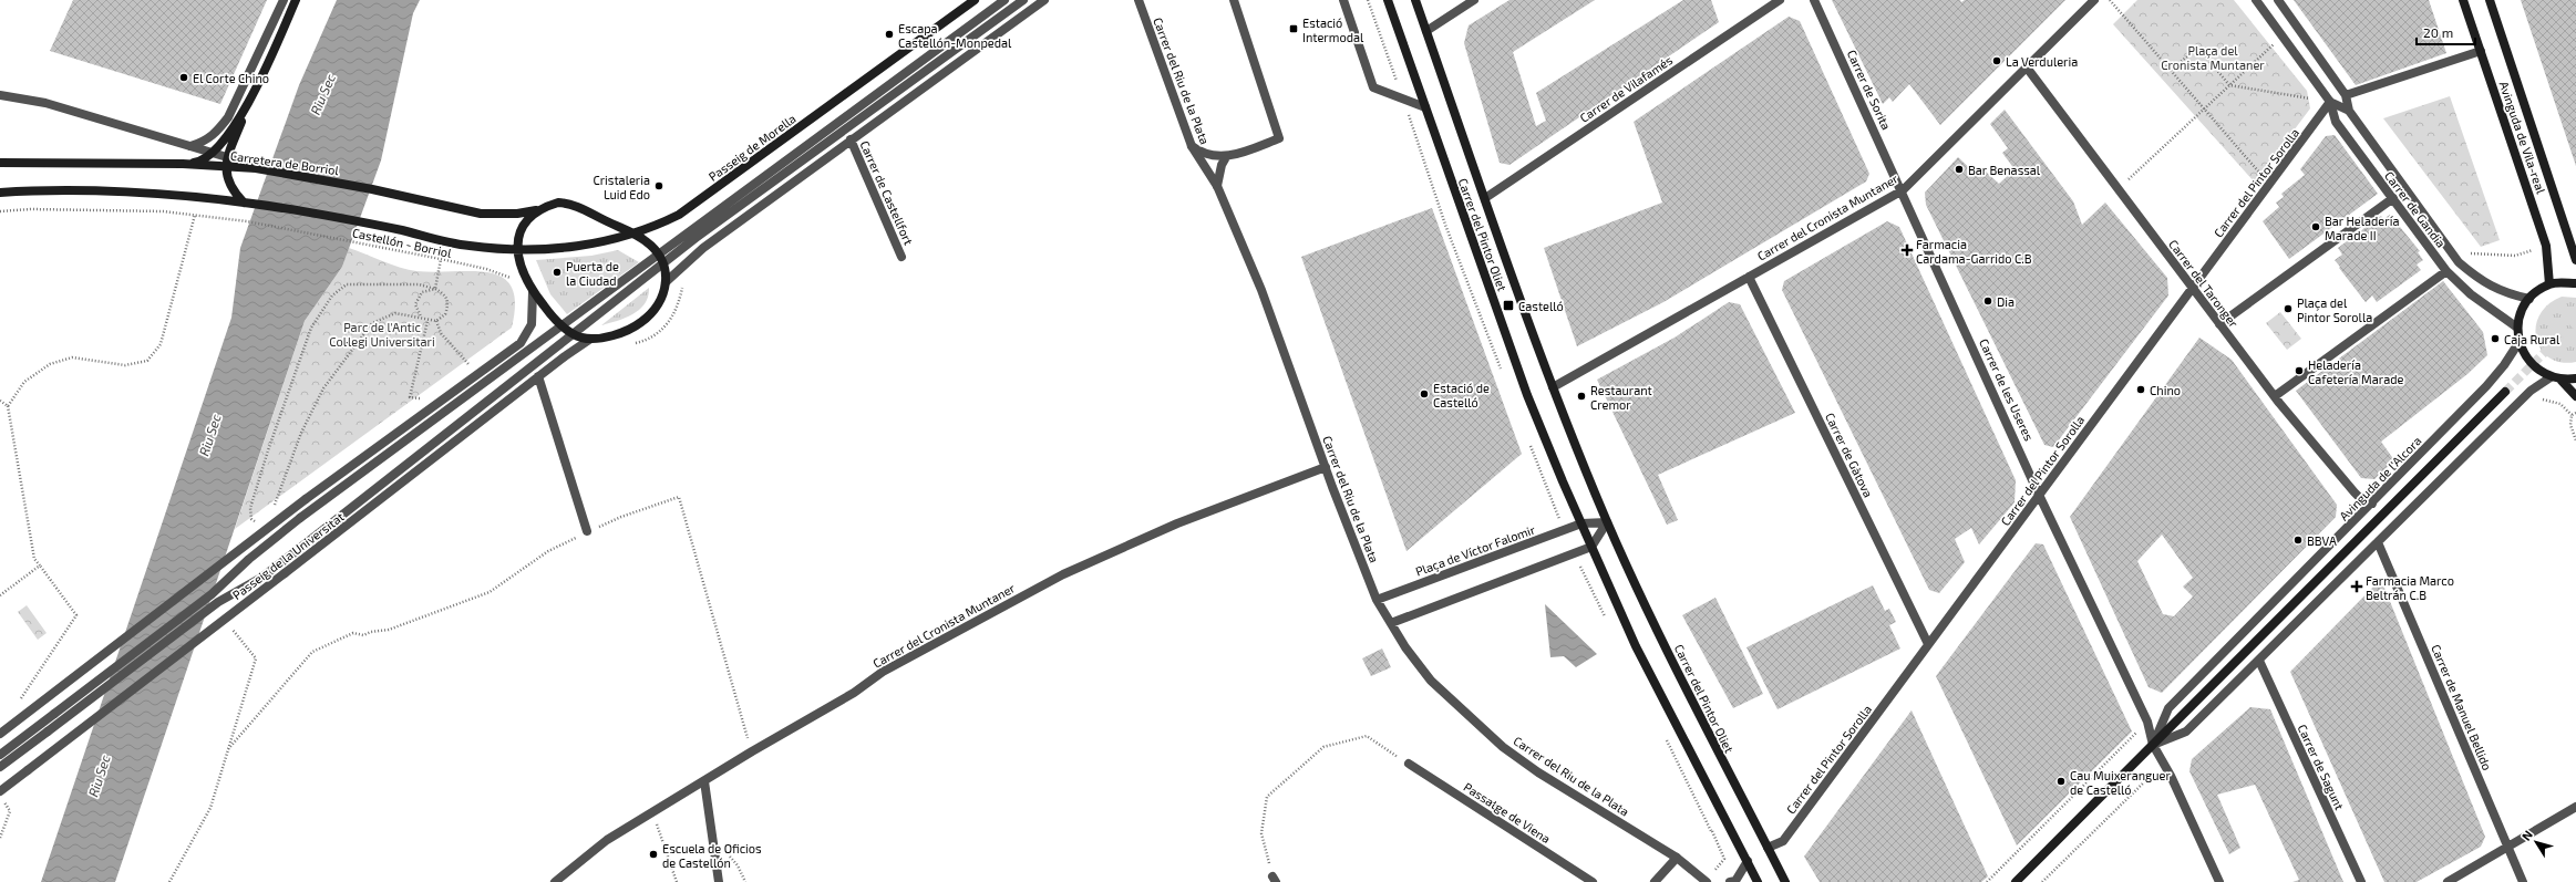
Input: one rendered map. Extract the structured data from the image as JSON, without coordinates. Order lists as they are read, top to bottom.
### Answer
{
  "streets": {
    "main road": [
      "Avinguda de Vila-real",
      "Passeig de Morella",
      "Carretera de Borriol",
      "Carrer del Pintor Oliet",
      "Avinguda de l'Alcora"
    ],
    "street": [
      "Carrer del Riu de la Plata",
      "Carrer de Vilafamés",
      "Carrer de Sorita",
      "Carrer del Pintor Sorolla",
      "Carrer de Castellfort",
      "Carrer de Gandia",
      "Carrer del Cronista Muntaner",
      "Carrer del Taronger",
      "Carrer de les Useres",
      "Carrer de Gàtova",
      "Plaça de Víctor Falomir",
      "Passeig de la Universitat",
      "Carrer de Manuel Bellido",
      "Carrer de Sagunt",
      "Passatge de Viena"
    ],
    "path": ["Castellón - Borriol"]
  },
  "crossings": [
    ["Carrer del Riu de la Plata", "Carrer del Cronista Muntaner"],
    ["Carrer del Riu de la Plata", "Plaça de Víctor Falomir"],
    ["Carrer de Vilafamés", "Carrer del Pintor Oliet"],
    ["Carrer de Sorita", "Carrer del Cronista Muntaner"],
    ["Carrer de Sorita", "Carrer de les Useres"],
    ["Passeig de Morella", "Carretera de Borriol"],
    ["Carrer del Pintor Sorolla", "Carrer de Gandia"],
    ["Carrer del Pintor Sorolla", "Carrer del Pintor Oliet"],
    ["Carrer del Pintor Sorolla", "Carrer del Taronger"],
    ["Carrer del Pintor Sorolla", "Carrer de les Useres"],
    ["Carrer del Pintor Sorolla", "Carrer de Gàtova"],
    ["Carrer del Cronista Muntaner", "Carrer del Pintor Oliet"],
    ["Carrer del Cronista Muntaner", "Carrer del Taronger"],
    ["Carrer del Cronista Muntaner", "Carrer de les Useres"],
    ["Carrer del Cronista Muntaner", "Carrer de Gàtova"],
    ["Carrer del Pintor Oliet", "Plaça de Víctor Falomir"],
    ["Carrer del Taronger", "Avinguda de l'Alcora"],
    ["Carrer de les Useres", "Avinguda de l'Alcora"],
    ["Avinguda de l'Alcora", "Carrer de Manuel Bellido"],
    ["Avinguda de l'Alcora", "Carrer de Sagunt"]
  ],
  "water": ["Riu Sec"],
  "parks": ["Plaça del Cronista Muntaner", "Parc de l'Antic Col·legi Universitari"],
  "places": {
    "transit": ["Estació Intermodal", "Castelló"],
    "other": [
      "Escapa Castellón-Monpedal",
      "La Verduleria",
      "El Corte Chino",
      "Bar Benassal",
      "Cristaleria Luid Edo",
      "Bar Heladería Marade II",
      "Puerta de la Ciudad",
      "Dia",
      "Plaça del Pintor Sorolla",
      "Caja Rural",
      "Heladería Cafetería Marade",
      "Chino",
      "Estació de Castelló",
      "Restaurant Cremor",
      "BBVA",
      "Cau Muixeranguer de Castelló",
      "Escuela de Oficios de Castellón"
    ],
    "health": ["Farmacia Cardama-Garrido C.B", "Farmacia Marco Beltrán C.B"]
  },
  "scale_bar": "20 m",
  "north": "top left"
}
